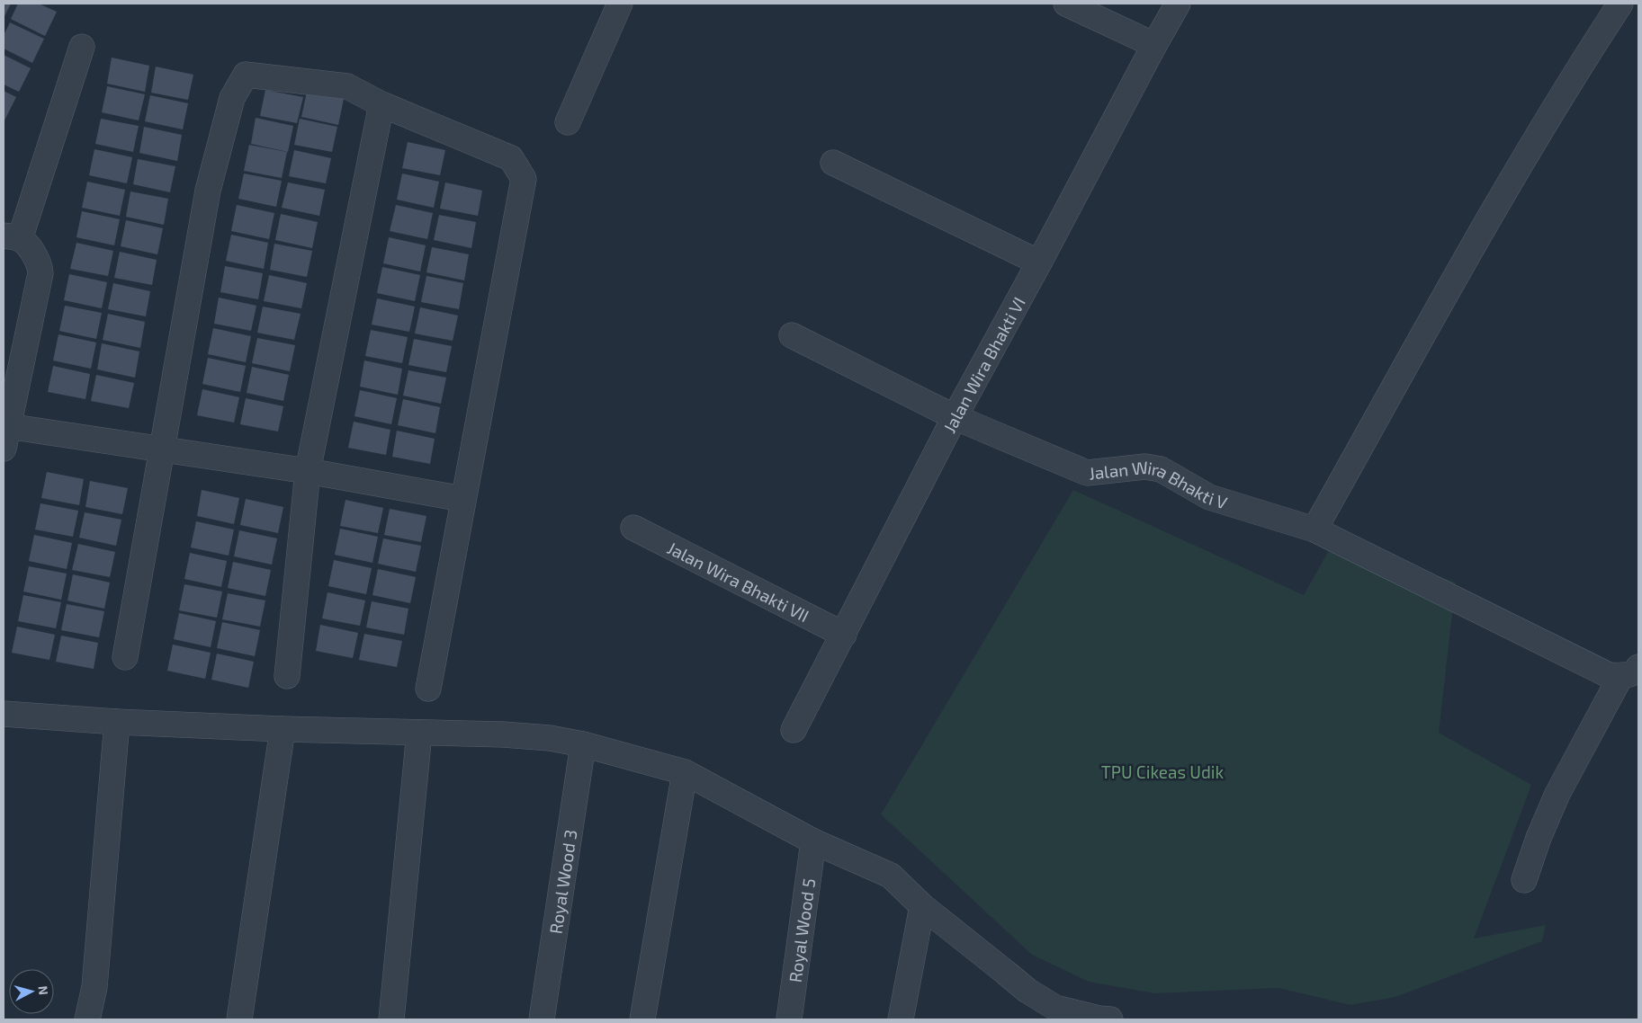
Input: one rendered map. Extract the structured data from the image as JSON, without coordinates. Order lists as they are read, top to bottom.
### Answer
{
  "streets": {
    "street": [
      "Jalan Wira Bhakti VI",
      "Jalan Wira Bhakti V",
      "Jalan Wira Bhakti VII",
      "Royal Wood 3",
      "Royal Wood 5"
    ]
  },
  "crossings": [
    ["Jalan Wira Bhakti VI", "Jalan Wira Bhakti V"],
    ["Jalan Wira Bhakti VI", "Jalan Wira Bhakti VII"]
  ],
  "parks": ["TPU Cikeas Udik"],
  "north": "right"
}
